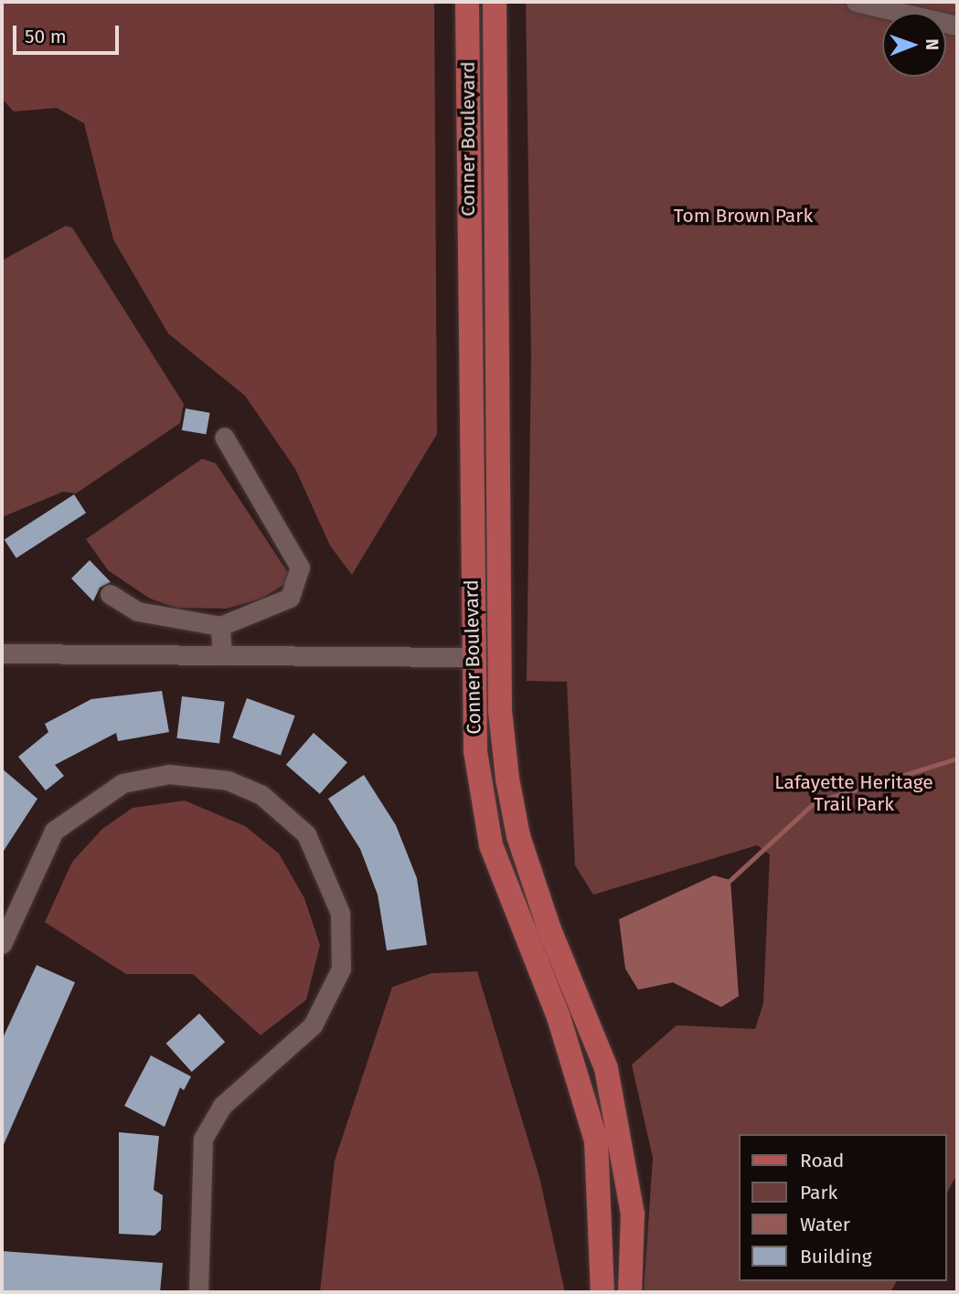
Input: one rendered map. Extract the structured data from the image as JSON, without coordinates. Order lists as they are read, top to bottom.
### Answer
{
  "streets": {
    "main road": ["Conner Boulevard"]
  },
  "parks": ["Tom Brown Park", "Lafayette Heritage Trail Park"],
  "legend": [
    "Road",
    "Park",
    "Water",
    "Building"
  ],
  "scale_bar": "50 m",
  "north": "right"
}
